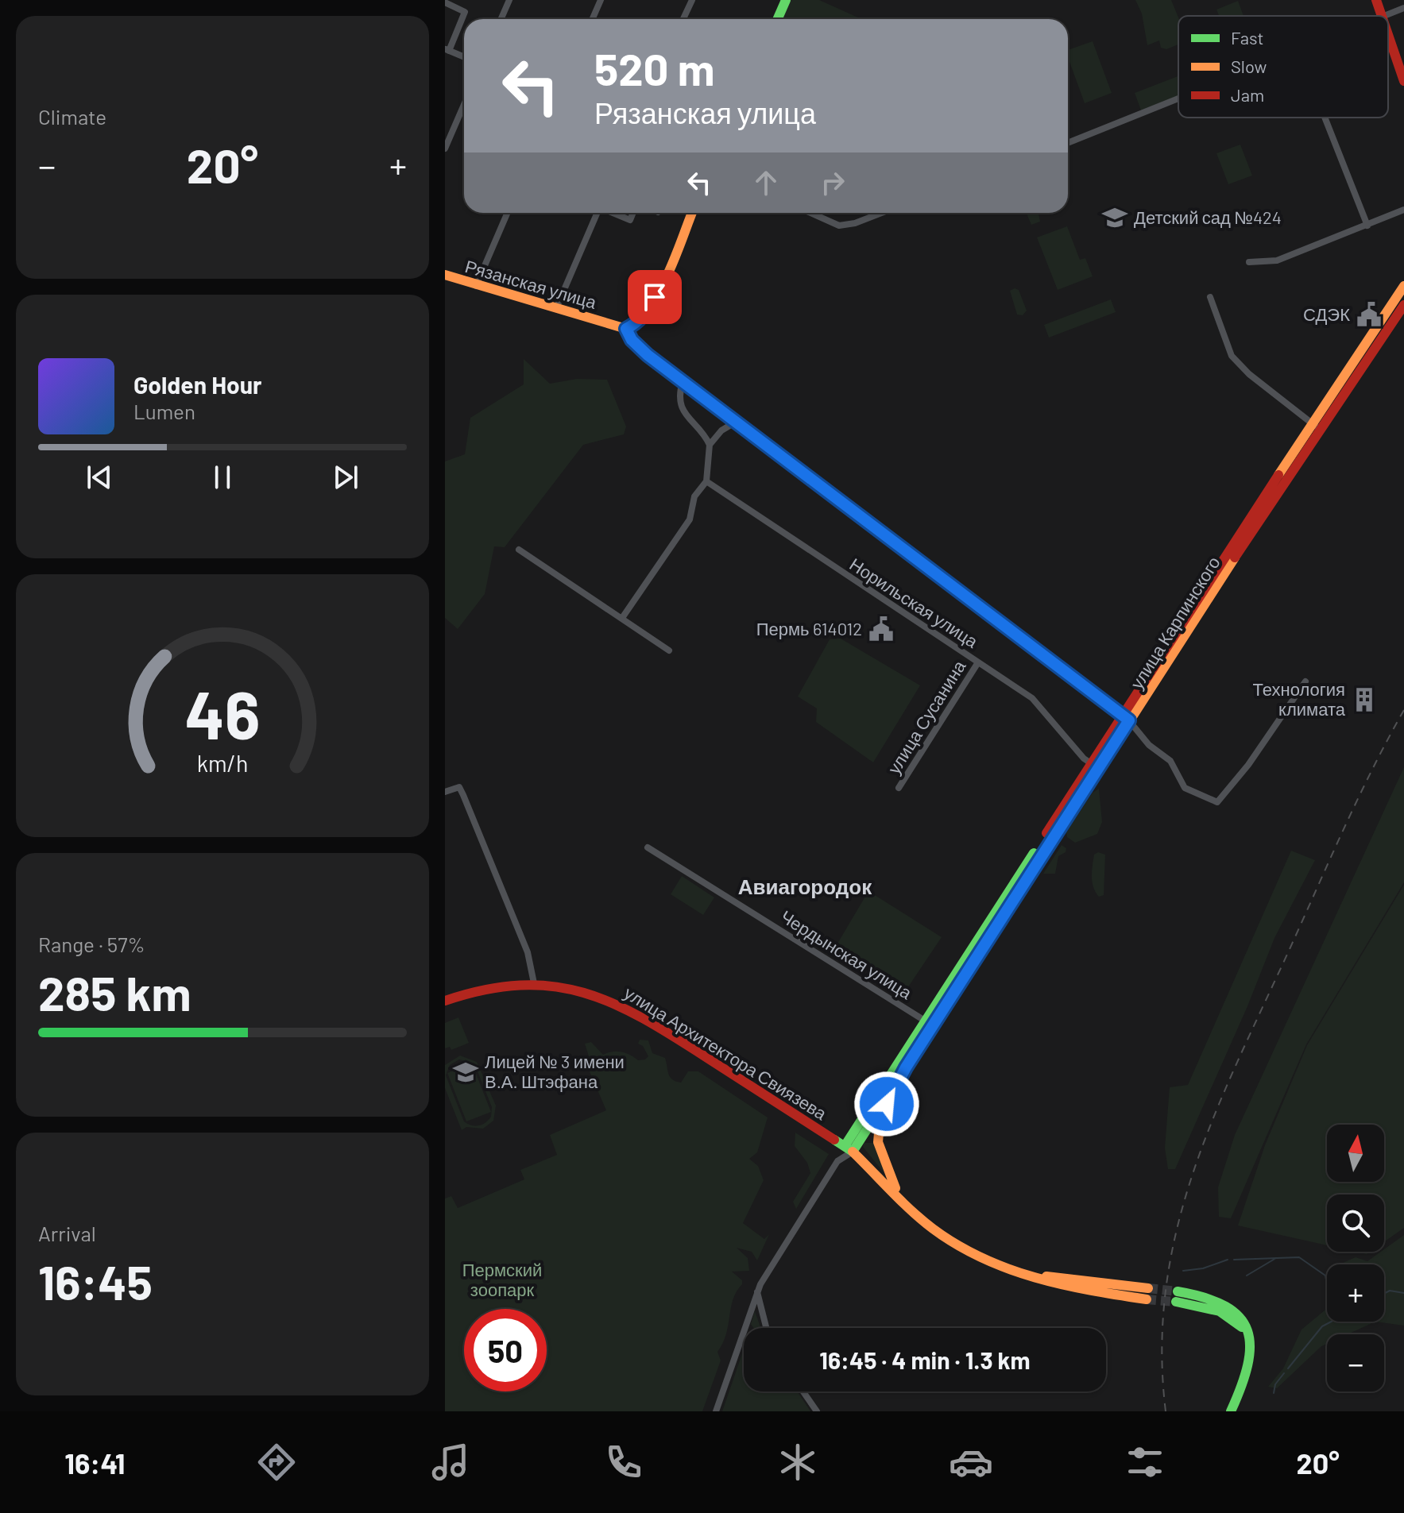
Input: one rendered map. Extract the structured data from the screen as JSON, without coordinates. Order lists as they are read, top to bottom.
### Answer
{
  "streets": {
    "main road": ["Рязанская улица", "улица Карпинского", "улица Архитектора Свиязева"],
    "street": ["Норильская улица", "улица Сусанина", "Чердынская улица"]
  },
  "crossings": [
    ["Норильская улица", "улица Карпинского"],
    ["Норильская улица", "улица Сусанина"],
    ["улица Карпинского", "Чердынская улица"],
    ["улица Карпинского", "улица Архитектора Свиязева"]
  ],
  "districts": ["Авиагородок"],
  "parks": ["Пермский зоопарк"],
  "places": {
    "school or university": ["Детский сад №424", "Лицей № 3 имени В.А. Штэфана"],
    "public building": ["СДЭК", "Пермь 614012"],
    "building": ["Технология климата"]
  },
  "legend": ["Fast", "Slow", "Jam"],
  "north": "top",
  "page": {
    "tile": [
      "Climate",
      ["Range · 57%", "285 km"],
      ["Arrival", "16:45"]
    ],
    "turn": ["520 m", "Рязанская улица"],
    "heat": ["−", "20°", "+"],
    "song": ["Golden Hour", "Lumen"],
    "map_buttons": ["+", "−"],
    "limit": "50",
    "trip": "16:45 · 4 min · 1.3 km",
    "tabs": ["16:41", "20°"],
    "gauge": ["46", "km/h"]
  }
}
